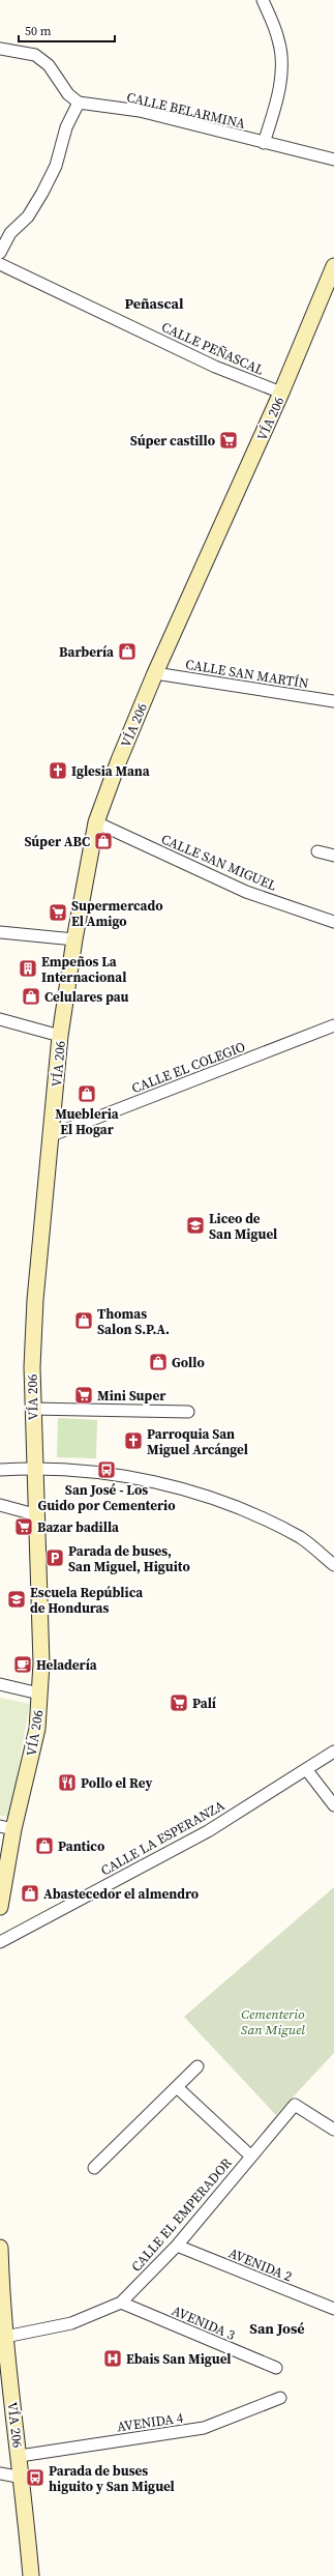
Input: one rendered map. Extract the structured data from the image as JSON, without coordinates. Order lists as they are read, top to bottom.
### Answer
{
  "streets": {
    "main road": ["VÍA 206"],
    "street": [
      "CALLE BELARMINA",
      "CALLE PEÑASCAL",
      "CALLE SAN MARTÍN",
      "CALLE SAN MIGUEL",
      "CALLE EL COLEGIO",
      "CALLE LA ESPERANZA",
      "CALLE EL EMPERADOR",
      "AVENIDA 2",
      "AVENIDA 3",
      "AVENIDA 4"
    ]
  },
  "crossings": [
    ["CALLE PEÑASCAL", "VÍA 206"],
    ["VÍA 206", "CALLE SAN MARTÍN"],
    ["VÍA 206", "CALLE SAN MIGUEL"],
    ["VÍA 206", "CALLE EL COLEGIO"],
    ["VÍA 206", "CALLE EL EMPERADOR"],
    ["VÍA 206", "AVENIDA 4"],
    ["CALLE EL EMPERADOR", "AVENIDA 2"],
    ["CALLE EL EMPERADOR", "AVENIDA 3"]
  ],
  "districts": ["Peñascal", "San José"],
  "parks": ["Cementerio San Miguel"],
  "places": {
    "supermarket": [
      "Súper castillo",
      "Supermercado El Amigo",
      "Mini Super",
      "Bazar badilla",
      "Palí"
    ],
    "shop": [
      "Barbería",
      "Súper ABC",
      "Celulares pau",
      "Muebleria El Hogar",
      "Thomas Salon S.P.A.",
      "Gollo",
      "Pantico",
      "Abastecedor el almendro"
    ],
    "church": ["Iglesia Mana", "Parroquia San Miguel Arcángel"],
    "building": ["Empeños La Internacional"],
    "school or university": ["Liceo de San Miguel", "Escuela República de Honduras"],
    "bus stop": ["San José - Los Guido por Cementerio", "Parada de buses higuito y San Miguel"],
    "parking": ["Parada de buses, San Miguel, Higuito"],
    "cafe": ["Heladería"],
    "restaurant": ["Pollo el Rey"],
    "hospital": ["Ebais San Miguel"]
  },
  "scale_bar": "50 m"
}
